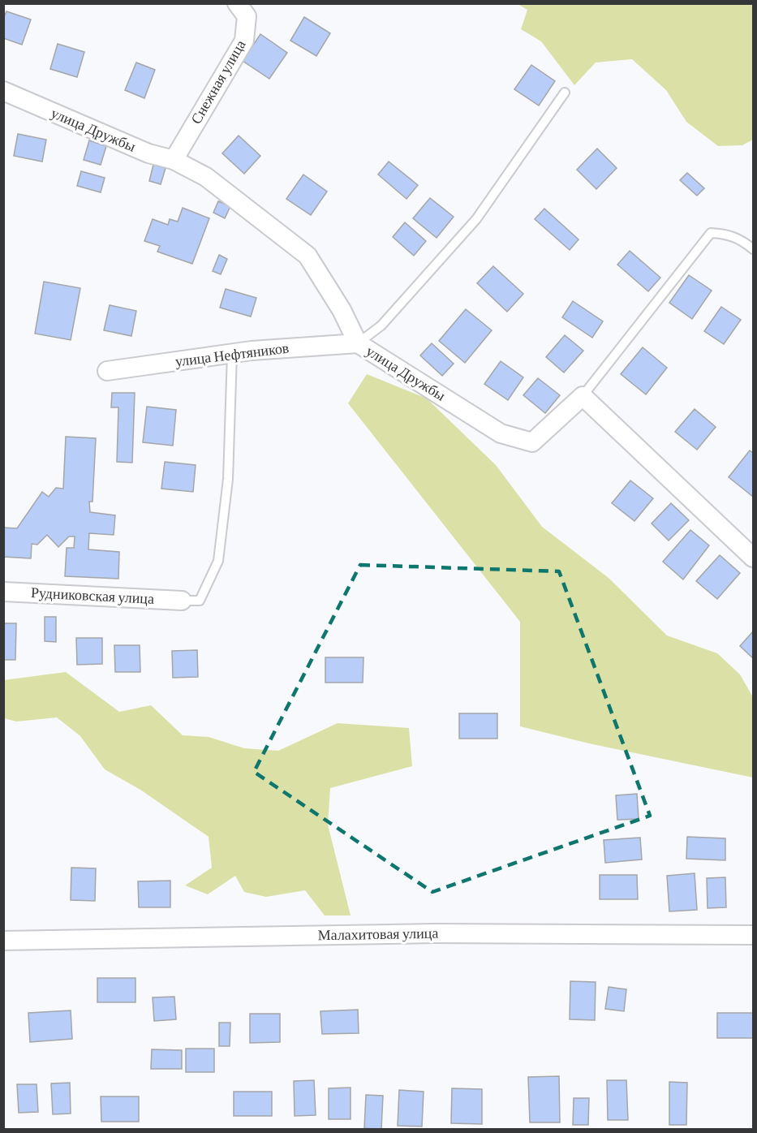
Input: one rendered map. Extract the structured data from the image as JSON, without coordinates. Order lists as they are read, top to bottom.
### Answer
{
  "streets": {
    "street": [
      "Снежная улица",
      "улица Дружбы",
      "улица Нефтяников",
      "Рудниковская улица",
      "Малахитовая улица"
    ]
  },
  "crossings": [
    ["Снежная улица", "улица Дружбы"],
    ["улица Дружбы", "улица Нефтяников"]
  ]
}
